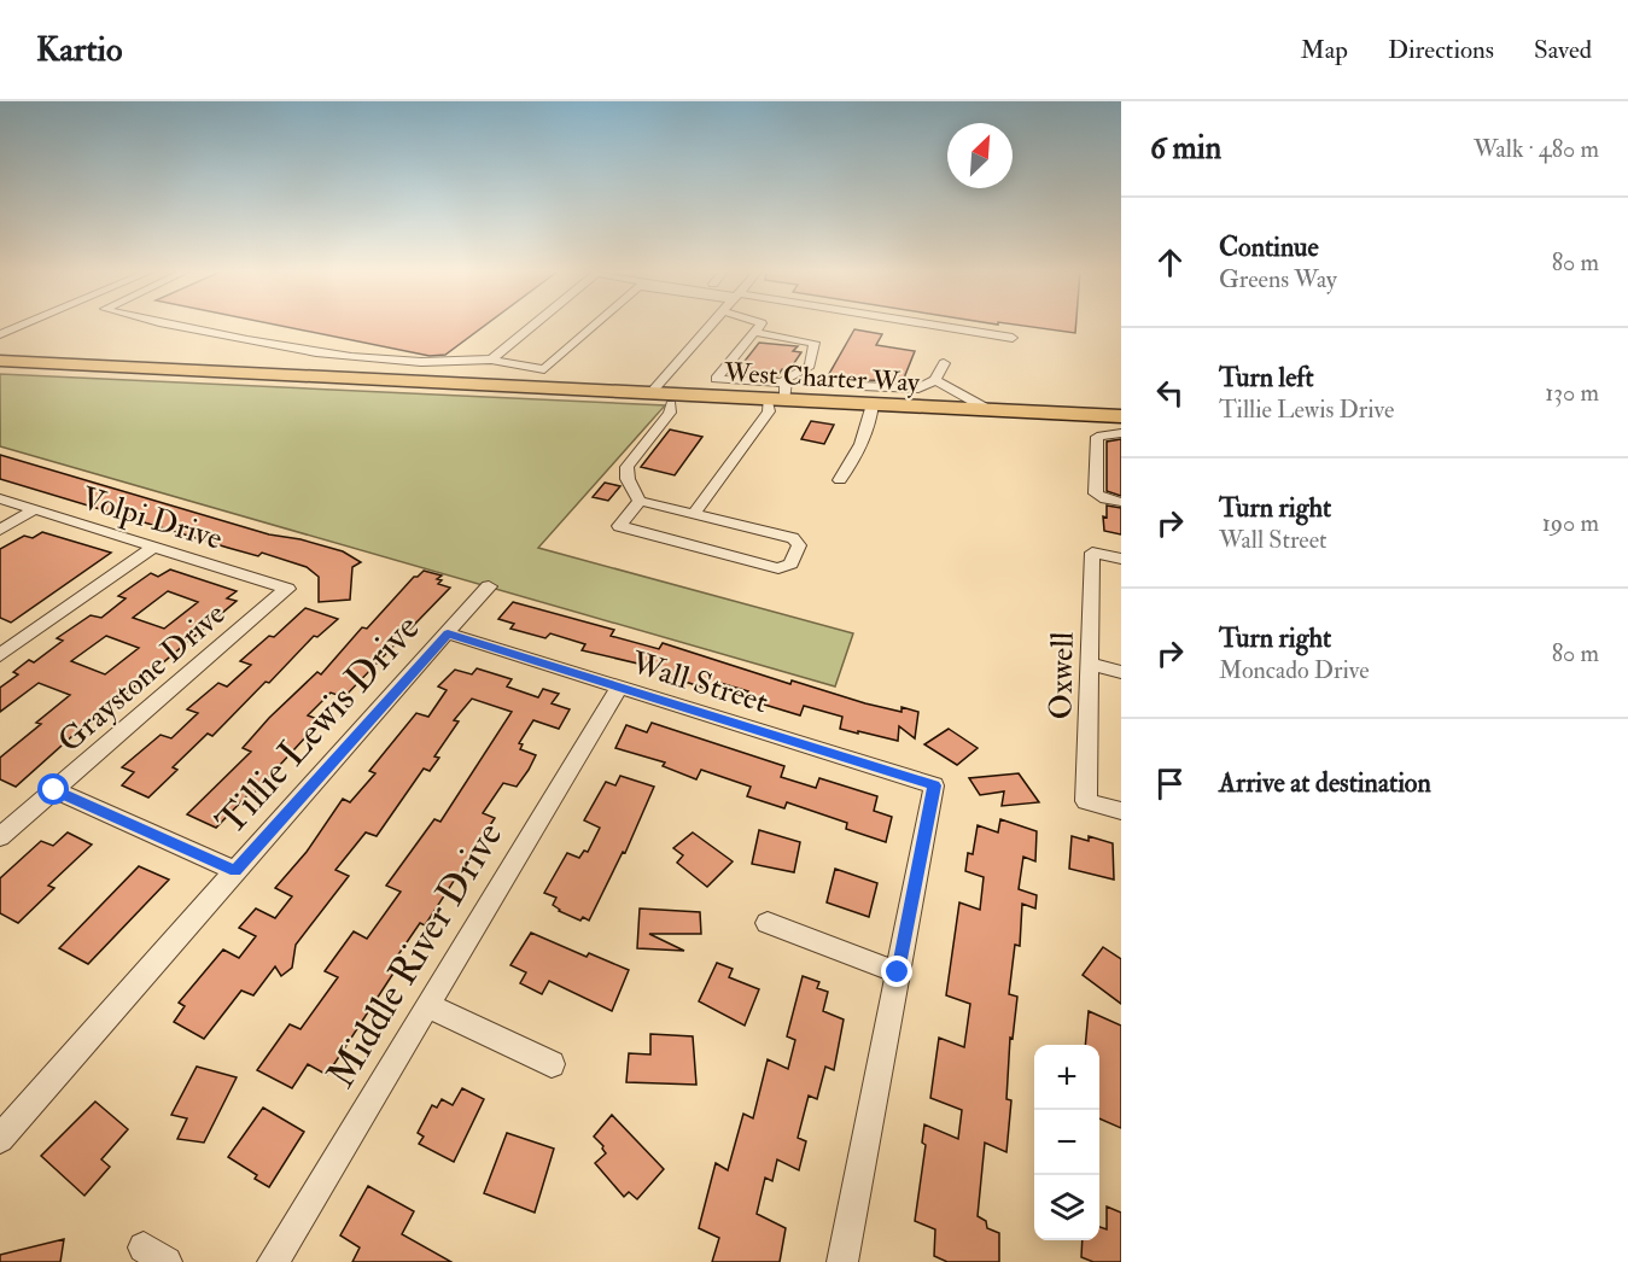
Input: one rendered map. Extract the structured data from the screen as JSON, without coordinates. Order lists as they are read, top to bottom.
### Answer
{
  "streets": {
    "highway": ["West Charter Way"],
    "street": [
      "Volpi Drive",
      "Oxwell",
      "Graystone Drive",
      "Wall Street",
      "Tillie Lewis Drive",
      "Middle River Drive"
    ]
  },
  "crossings": [
    ["Volpi Drive", "Graystone Drive"],
    ["Wall Street", "Tillie Lewis Drive"],
    ["Wall Street", "Middle River Drive"]
  ],
  "north": "top right",
  "page": {
    "header": "Kartio",
    "nav": ["Map", "Directions", "Saved"],
    "heading": ["6 min", "Walk · 480 m"],
    "list": [
      ["Continue", "Greens Way", "80 m"],
      ["Turn left", "Tillie Lewis Drive", "130 m"],
      ["Turn right", "Wall Street", "190 m"],
      ["Turn right", "Moncado Drive", "80 m"],
      "Arrive at destination"
    ],
    "map_buttons": ["+", "−"]
  }
}
